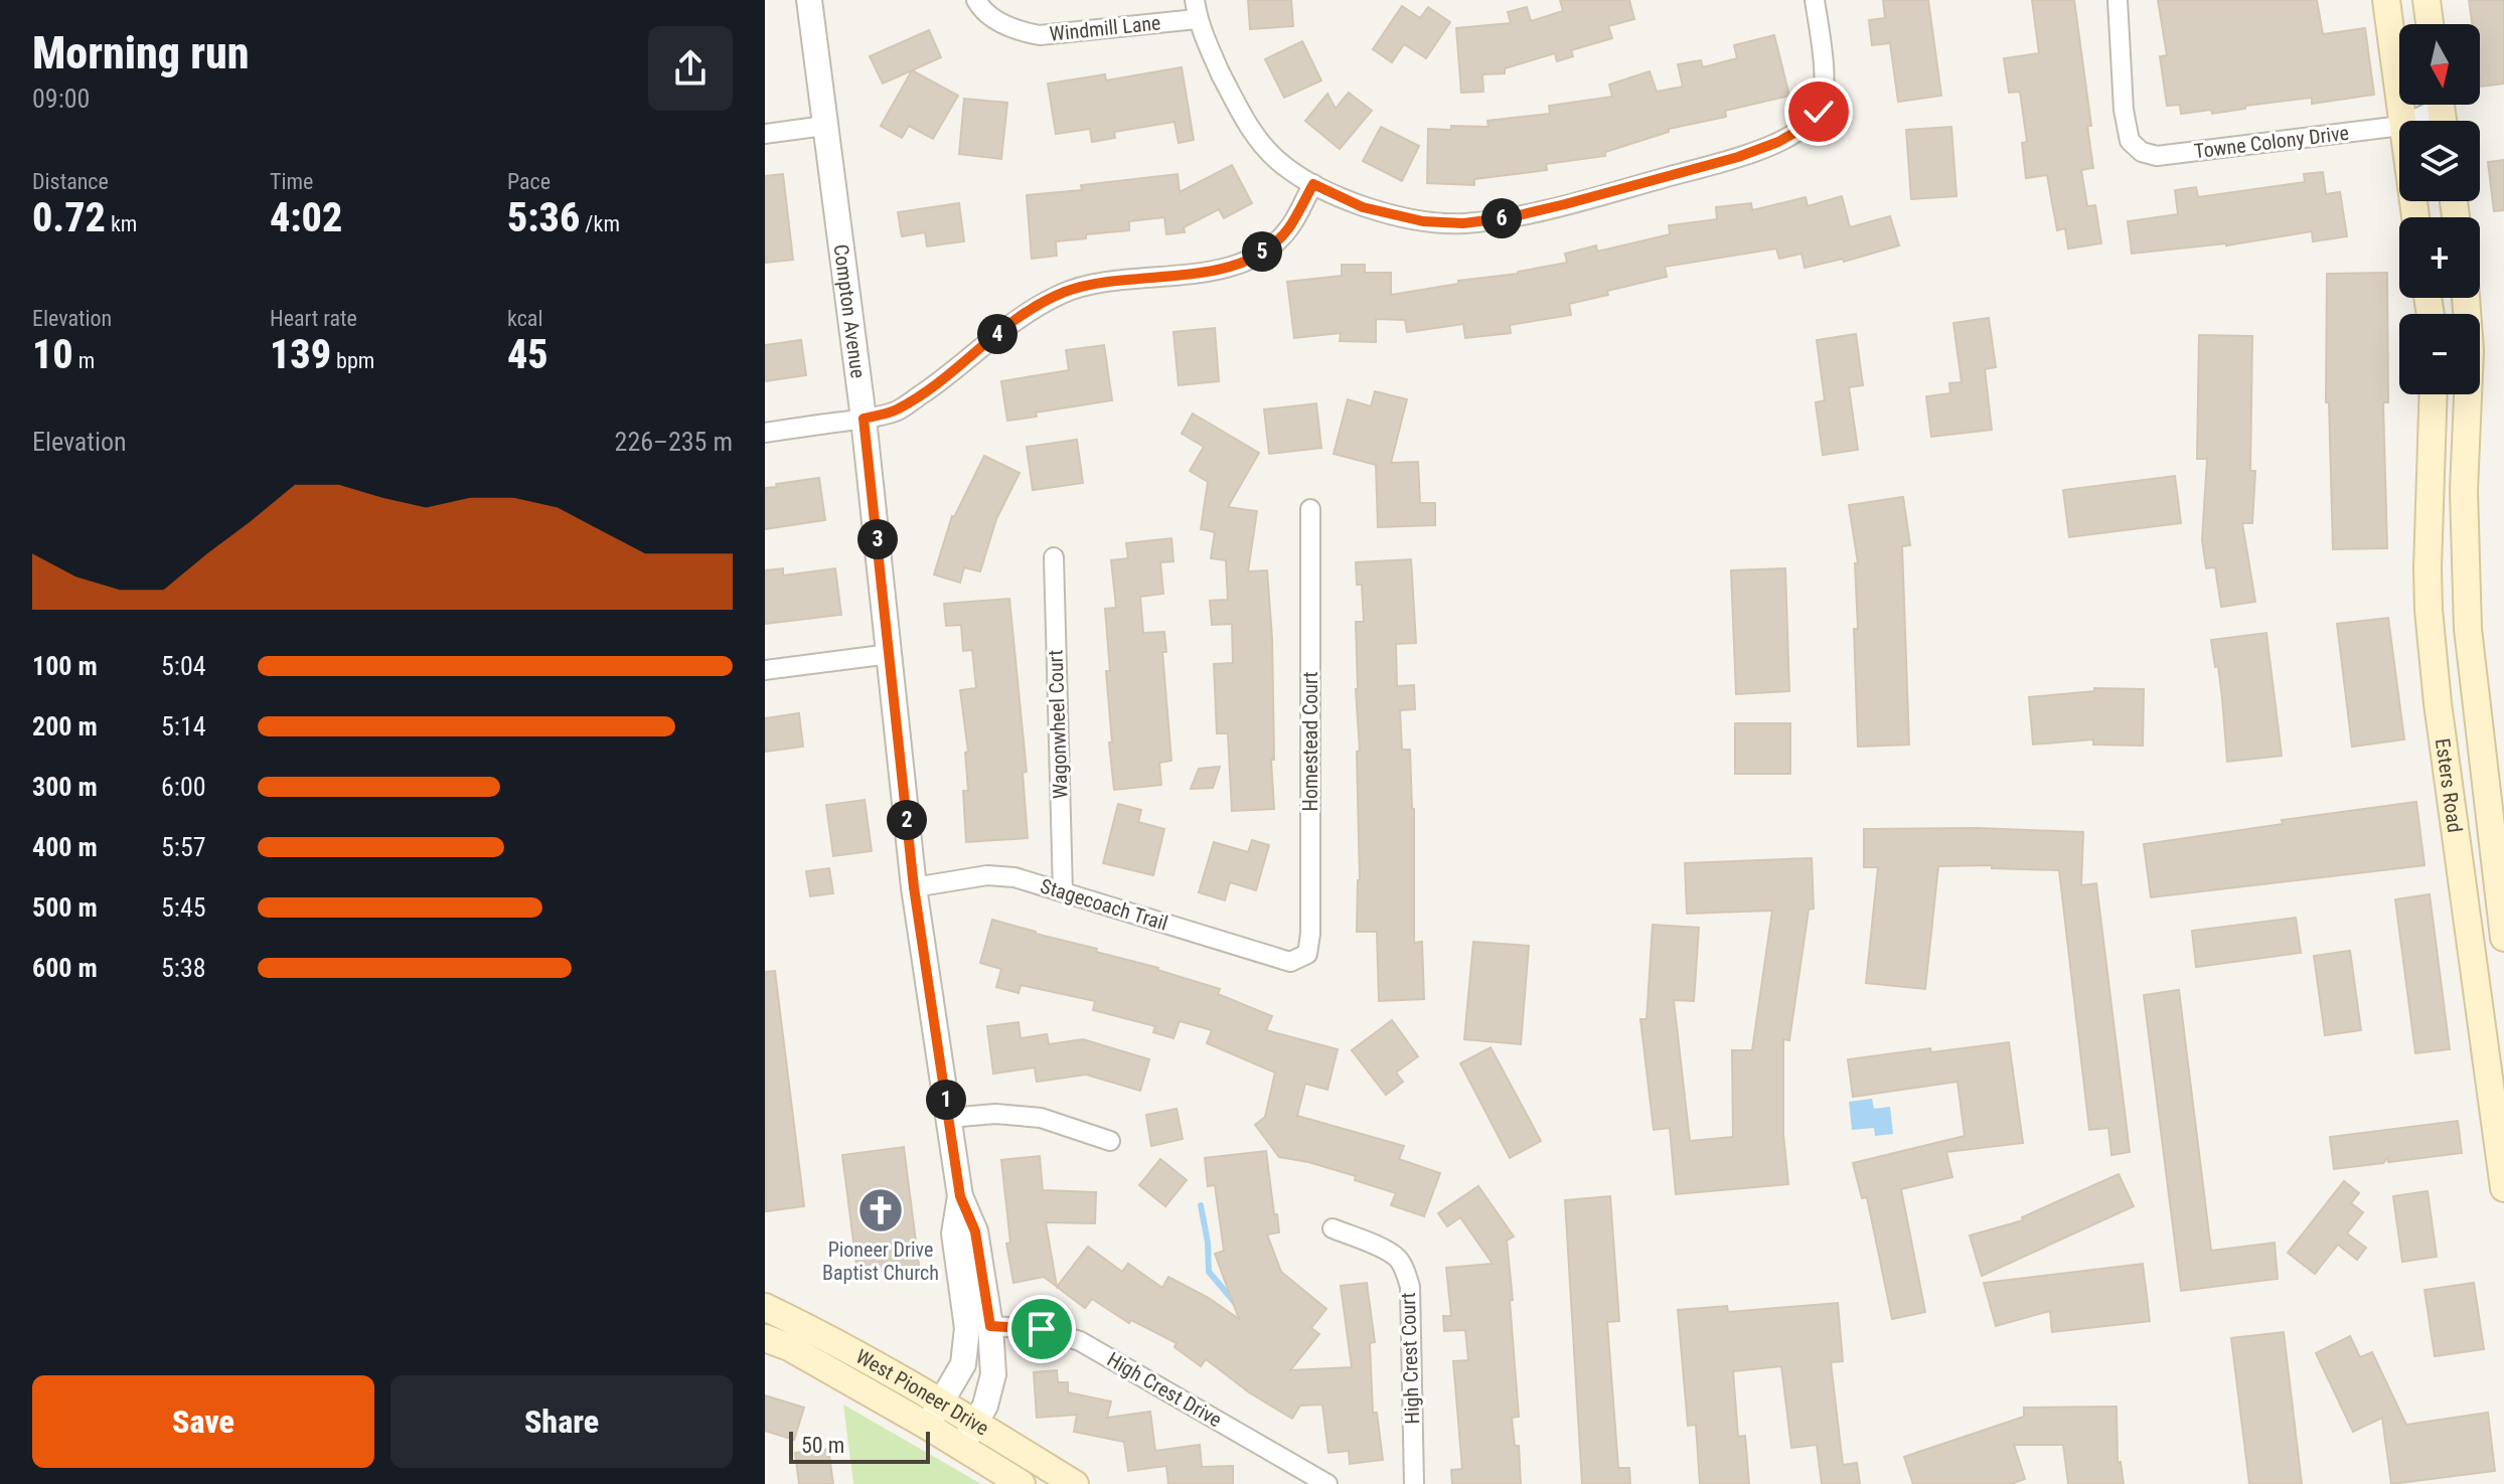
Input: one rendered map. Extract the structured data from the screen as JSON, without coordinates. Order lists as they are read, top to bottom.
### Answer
{
  "streets": {
    "main road": ["Esters Road", "West Pioneer Drive"],
    "street": [
      "Windmill Lane",
      "Towne Colony Drive",
      "Compton Avenue",
      "Wagonwheel Court",
      "Homestead Court",
      "Stagecoach Trail",
      "High Crest Court",
      "High Crest Drive"
    ]
  },
  "crossings": [
    ["Compton Avenue", "Stagecoach Trail"],
    ["Compton Avenue", "High Crest Drive"],
    ["Compton Avenue", "West Pioneer Drive"],
    ["Wagonwheel Court", "Stagecoach Trail"],
    ["Homestead Court", "Stagecoach Trail"]
  ],
  "places": {
    "church": ["Pioneer Drive Baptist Church"]
  },
  "scale_bar": "50 m",
  "north": "bottom",
  "page": {
    "heading": ["Morning run", "09:00"],
    "map_buttons": ["+", "−"],
    "stats": [
      ["Distance", "0.72 km"],
      ["Time", "4:02"],
      ["Pace", "5:36 /km"],
      ["Elevation", "10 m"],
      ["Heart rate", "139 bpm"],
      ["kcal", "45"]
    ],
    "pins": [
      "6",
      "5",
      "4",
      "3",
      "2",
      "1"
    ],
    "chart": ["Elevation", "226–235 m"],
    "list": [
      {
        "name": "100 m",
        "note": "5:04"
      },
      {
        "name": "200 m",
        "note": "5:14"
      },
      {
        "name": "300 m",
        "note": "6:00"
      },
      {
        "name": "400 m",
        "note": "5:57"
      },
      {
        "name": "500 m",
        "note": "5:45"
      },
      {
        "name": "600 m",
        "note": "5:38"
      }
    ],
    "buttons": ["Save", "Share"],
    "scale": "50 m"
  }
}
